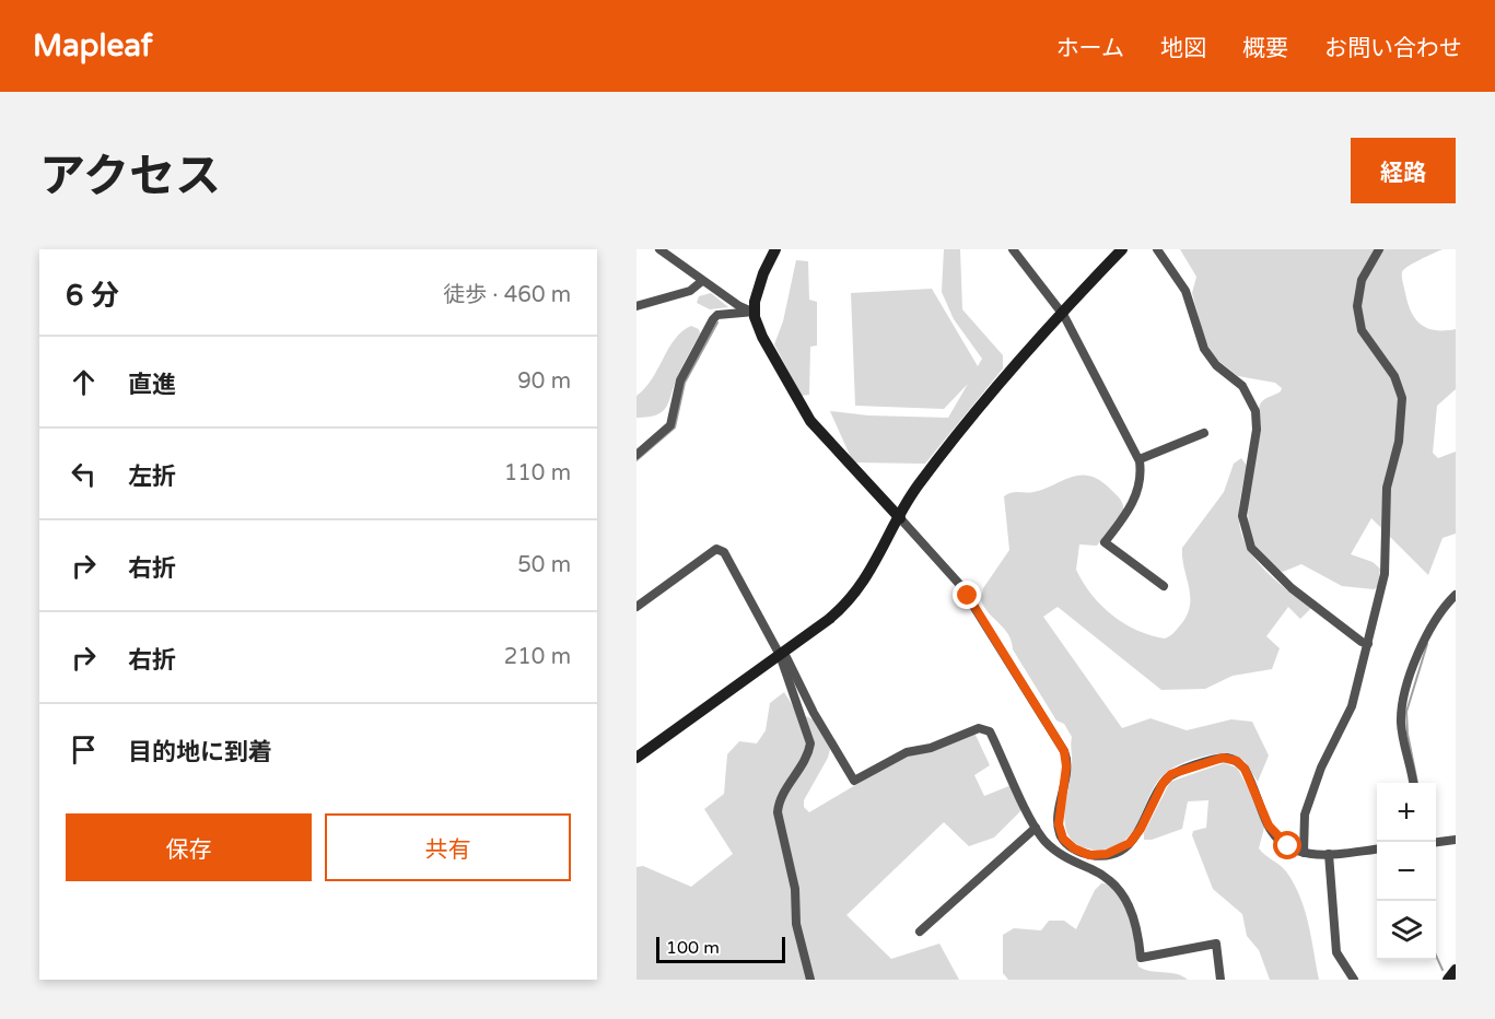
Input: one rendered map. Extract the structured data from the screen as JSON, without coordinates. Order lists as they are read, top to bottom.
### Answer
{
  "scale_bar": "100 m",
  "page": {
    "header": "Mapleaf",
    "nav": [
      "ホーム",
      "地図",
      "概要",
      "お問い合わせ"
    ],
    "title": "アクセス",
    "buttons": [
      "経路",
      ["保存", "共有"]
    ],
    "heading": ["6 分", "徒歩 · 460 m"],
    "list": [
      ["直進", "90 m"],
      ["左折", "110 m"],
      ["右折", "50 m"],
      ["右折", "210 m"],
      "目的地に到着"
    ],
    "map_buttons": ["+", "−"],
    "scale": "100 m"
  }
}
